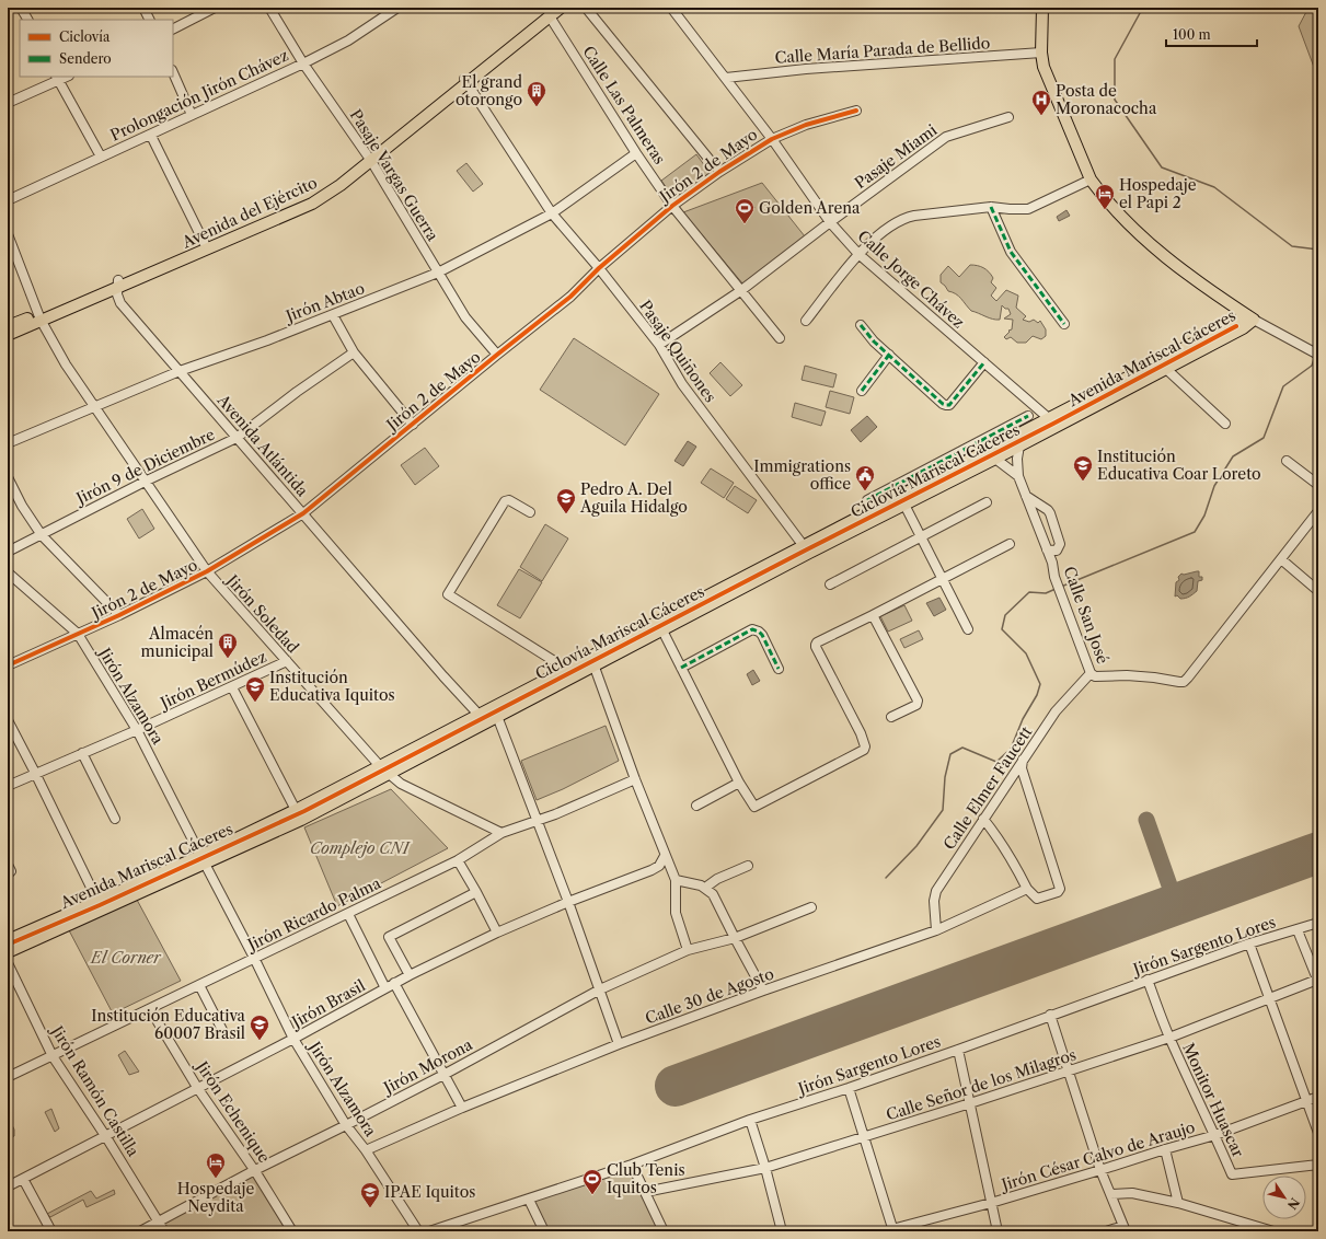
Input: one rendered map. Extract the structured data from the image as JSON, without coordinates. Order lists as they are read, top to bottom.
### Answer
{
  "streets": {
    "main road": ["Avenida del Ejército", "Avenida Mariscal Cáceres"],
    "street": [
      "Calle María Parada de Bellido",
      "Prolongación Jirón Chávez",
      "Calle Las Palmeras",
      "Pasaje Miami",
      "Jirón 2 de Mayo",
      "Pasaje Vargas Guerra",
      "Calle Jorge Chávez",
      "Jirón Abtao",
      "Pasaje Quiñones",
      "Avenida Atlántida",
      "Jirón 9 de Diciembre",
      "Jirón Soledad",
      "Calle San José",
      "Jirón Bermúdez",
      "Jirón Alzamora",
      "Calle Elmer Faucett",
      "Jirón Ricardo Palma",
      "Jirón Sargento Lores",
      "Calle 30 de Agosto",
      "Jirón Brasil",
      "Jirón Morona",
      "Calle Señor de los Milagros",
      "Jirón Ramón Castilla",
      "Monitor Huascar",
      "Jirón Echenique",
      "Jirón César Calvo de Araujo"
    ],
    "cycle path": ["Ciclovía Mariscal Cáceres"]
  },
  "crossings": [
    ["Calle María Parada de Bellido", "Calle Jorge Chávez"],
    ["Prolongación Jirón Chávez", "Pasaje Vargas Guerra"],
    ["Calle Las Palmeras", "Pasaje Miami"],
    ["Calle Las Palmeras", "Jirón 2 de Mayo"],
    ["Calle Las Palmeras", "Avenida del Ejército"],
    ["Calle Las Palmeras", "Jirón Abtao"],
    ["Pasaje Miami", "Calle Jorge Chávez"],
    ["Pasaje Miami", "Pasaje Quiñones"],
    ["Jirón 2 de Mayo", "Pasaje Vargas Guerra"],
    ["Jirón 2 de Mayo", "Calle Jorge Chávez"],
    ["Jirón 2 de Mayo", "Pasaje Quiñones"],
    ["Jirón 2 de Mayo", "Avenida Atlántida"],
    ["Jirón 2 de Mayo", "Jirón Soledad"],
    ["Jirón 2 de Mayo", "Jirón Alzamora"],
    ["Pasaje Vargas Guerra", "Avenida del Ejército"],
    ["Pasaje Vargas Guerra", "Jirón Abtao"],
    ["Avenida del Ejército", "Pasaje Quiñones"],
    ["Avenida del Ejército", "Avenida Atlántida"],
    ["Avenida del Ejército", "Jirón Soledad"],
    ["Calle Jorge Chávez", "Avenida Mariscal Cáceres"],
    ["Jirón Abtao", "Pasaje Quiñones"],
    ["Jirón Abtao", "Avenida Atlántida"],
    ["Jirón Abtao", "Jirón Soledad"],
    ["Pasaje Quiñones", "Avenida Mariscal Cáceres"],
    ["Avenida Mariscal Cáceres", "Avenida Atlántida"],
    ["Avenida Mariscal Cáceres", "Jirón Soledad"],
    ["Avenida Mariscal Cáceres", "Calle San José"],
    ["Avenida Mariscal Cáceres", "Jirón Alzamora"],
    ["Avenida Atlántida", "Jirón 9 de Diciembre"],
    ["Jirón 9 de Diciembre", "Jirón Soledad"],
    ["Jirón Soledad", "Jirón Bermúdez"],
    ["Jirón Soledad", "Jirón Ricardo Palma"],
    ["Calle San José", "Calle Elmer Faucett"],
    ["Jirón Bermúdez", "Jirón Alzamora"],
    ["Jirón Alzamora", "Jirón Ricardo Palma"],
    ["Jirón Alzamora", "Calle 30 de Agosto"],
    ["Jirón Alzamora", "Jirón Brasil"],
    ["Jirón Alzamora", "Jirón Morona"],
    ["Calle Elmer Faucett", "Calle 30 de Agosto"],
    ["Jirón Ricardo Palma", "Jirón Ramón Castilla"],
    ["Jirón Ricardo Palma", "Jirón Echenique"],
    ["Jirón Sargento Lores", "Monitor Huascar"],
    ["Jirón Brasil", "Jirón Ramón Castilla"],
    ["Jirón Brasil", "Jirón Echenique"],
    ["Jirón Morona", "Jirón Ramón Castilla"],
    ["Jirón Morona", "Jirón Echenique"],
    ["Calle Señor de los Milagros", "Monitor Huascar"],
    ["Monitor Huascar", "Jirón César Calvo de Araujo"]
  ],
  "parks": ["Complejo CNI", "El Corner"],
  "places": {
    "building": ["El grand otorongo", "Almacén municipal"],
    "hospital": ["Posta de Moronacocha"],
    "hotel": ["Hospedaje el Papi 2", "Hospedaje Neydita"],
    "sports": ["Golden Arena", "Club Tenis Iquitos"],
    "school or university": [
      "Institución Educativa Coar Loreto",
      "Pedro A. Del Aguila Hidalgo",
      "Institución Educativa Iquitos",
      "Institución Educativa 60007 Brasil",
      "IPAE Iquitos"
    ],
    "public building": ["Immigrations office"]
  },
  "legend": ["Ciclovía", "Sendero"],
  "scale_bar": "100 m",
  "north": "bottom right"
}
